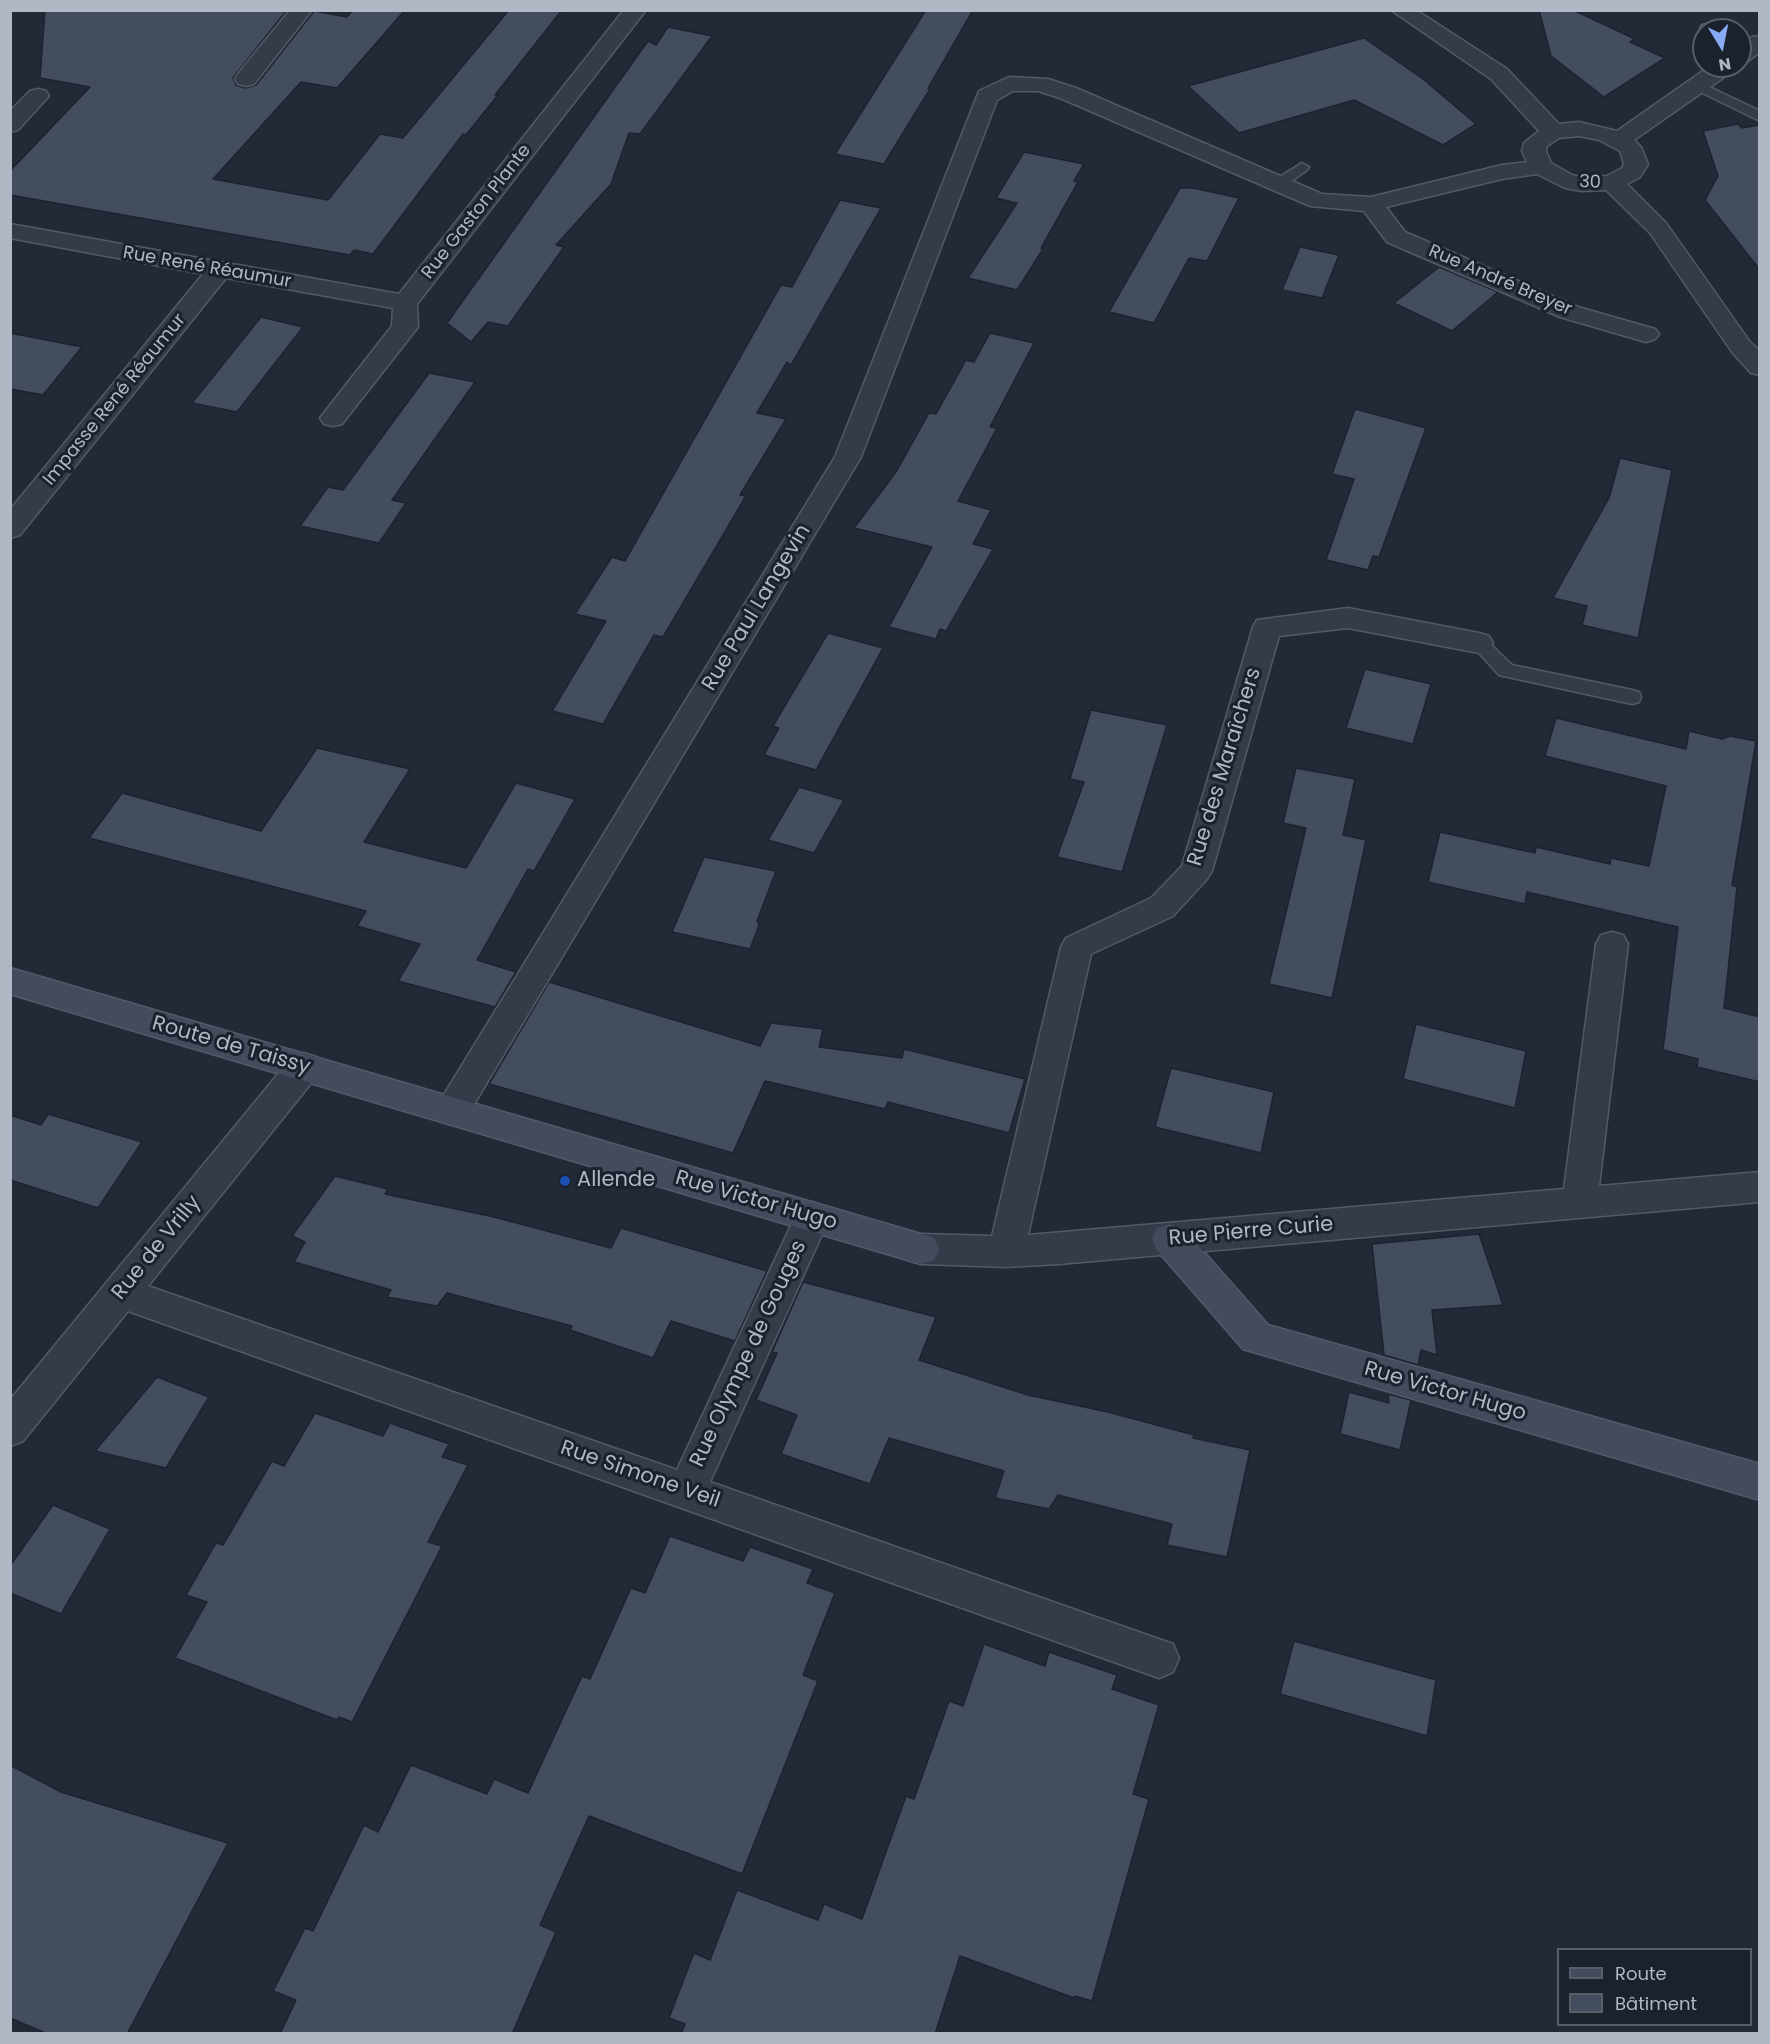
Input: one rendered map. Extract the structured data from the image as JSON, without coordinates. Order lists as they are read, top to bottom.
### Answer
{
  "streets": {
    "street": [
      "30",
      "Rue Gaston Plante",
      "Rue René Réaumur",
      "Rue André Breyer",
      "Impasse René Réaumur",
      "Rue Paul Langevin",
      "Rue des Maraîchers",
      "Route de Taissy",
      "Rue Victor Hugo",
      "Rue Pierre Curie",
      "Rue de Vrilly",
      "Rue Olympe de Gouges",
      "Rue Simone Veil"
    ]
  },
  "crossings": [
    ["Rue Gaston Plante", "Rue René Réaumur"],
    ["Rue René Réaumur", "Impasse René Réaumur"],
    ["Rue Paul Langevin", "Route de Taissy"],
    ["Rue Paul Langevin", "Rue Victor Hugo"],
    ["Rue des Maraîchers", "Rue Pierre Curie"],
    ["Route de Taissy", "Rue Victor Hugo"],
    ["Route de Taissy", "Rue de Vrilly"],
    ["Rue Victor Hugo", "Rue Pierre Curie"],
    ["Rue Victor Hugo", "Rue Olympe de Gouges"],
    ["Rue de Vrilly", "Rue Simone Veil"],
    ["Rue Olympe de Gouges", "Rue Simone Veil"]
  ],
  "places": ["Allende"],
  "legend": ["Route", "Bâtiment"],
  "north": "bottom"
}
